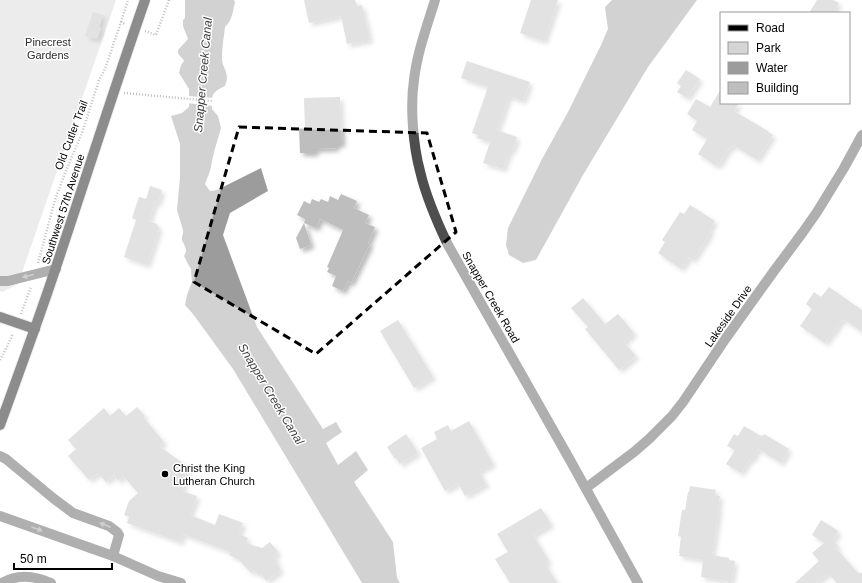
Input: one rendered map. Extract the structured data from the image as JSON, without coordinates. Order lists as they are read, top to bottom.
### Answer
{
  "streets": {
    "main road": ["Southwest 57th Avenue"],
    "street": ["Snapper Creek Road", "Lakeside Drive"],
    "path": ["Old Cutler Trail"]
  },
  "crossings": [
    ["Snapper Creek Road", "Lakeside Drive"]
  ],
  "water": ["Snapper Creek Canal"],
  "parks": ["Pinecrest Gardens"],
  "places": ["Christ the King Lutheran Church"],
  "legend": [
    "Road",
    "Park",
    "Water",
    "Building"
  ],
  "scale_bar": "50 m"
}
